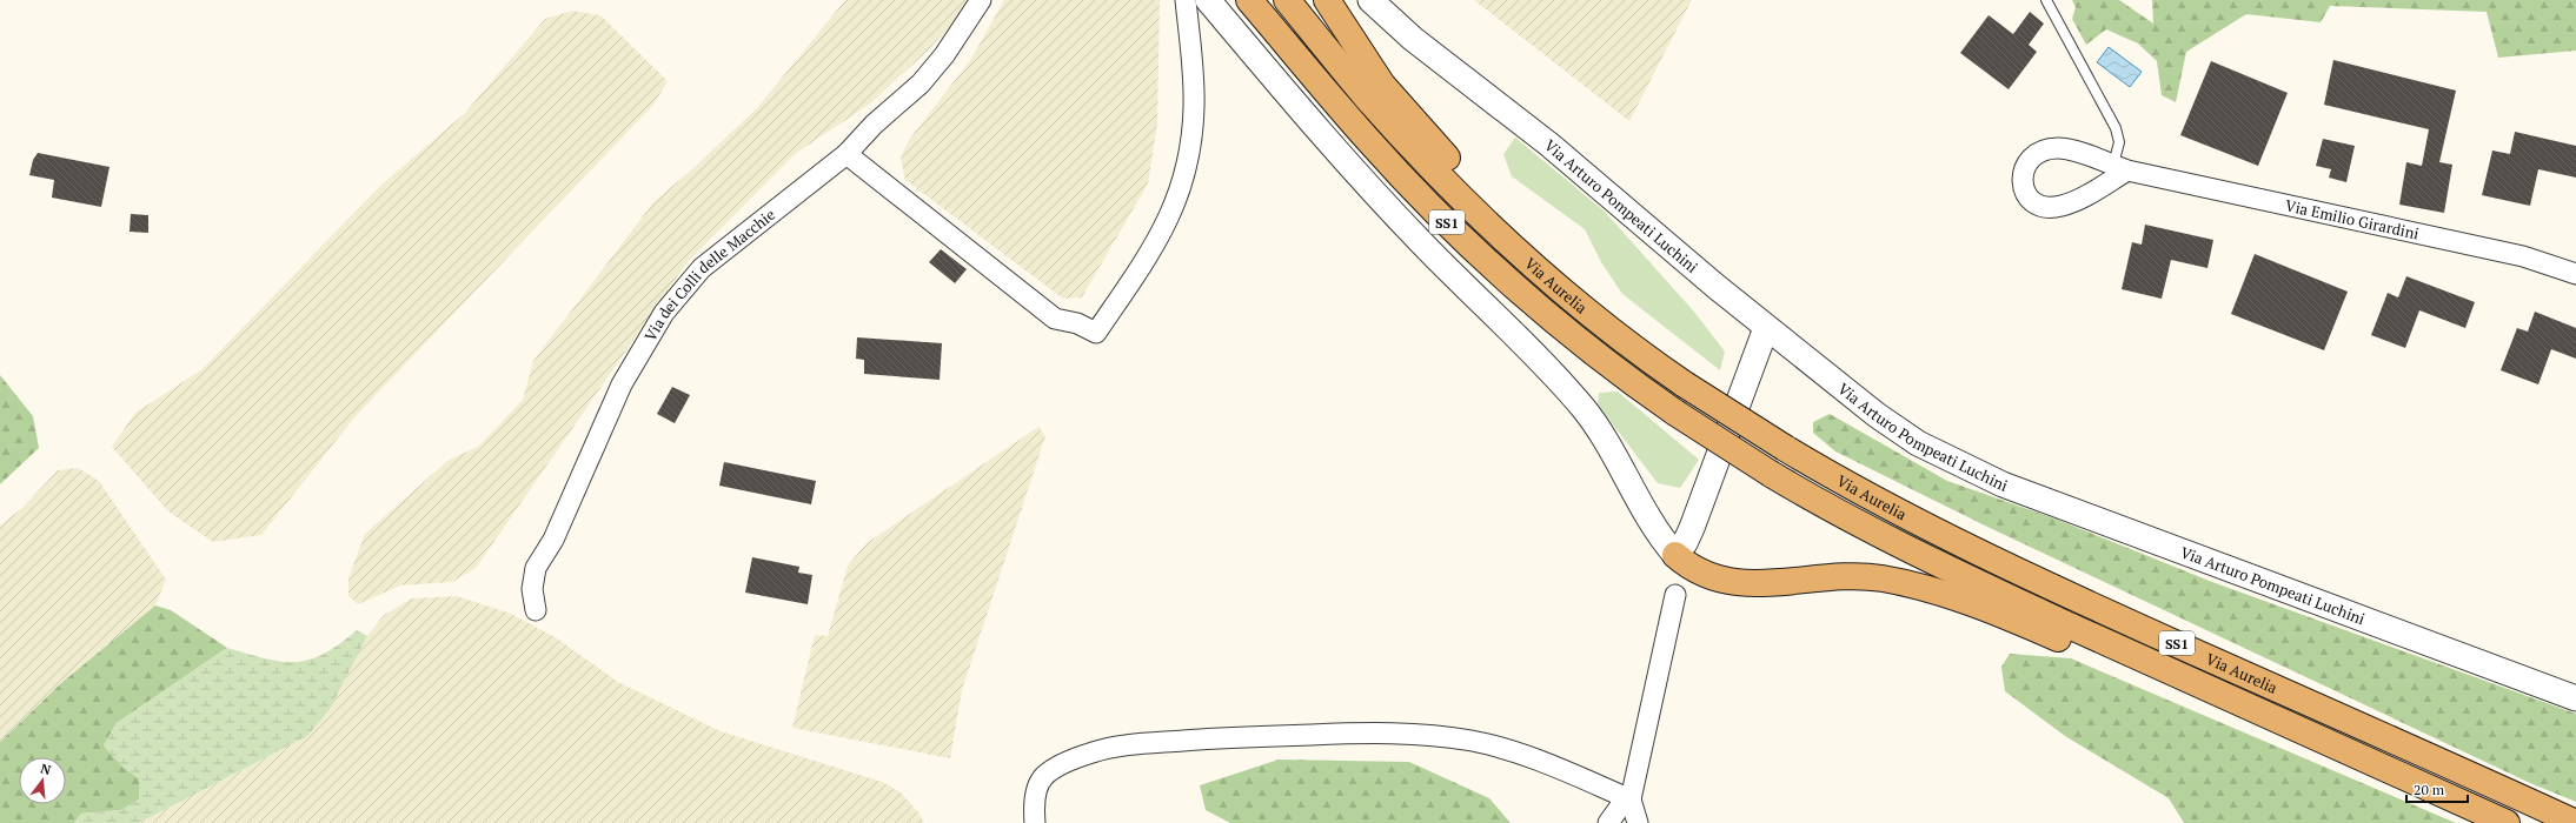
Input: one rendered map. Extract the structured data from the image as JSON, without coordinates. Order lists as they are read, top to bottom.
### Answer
{
  "streets": {
    "highway": ["SS1", "Via Aurelia"],
    "street": ["Via Arturo Pompeati Luchini", "Via Emilio Girardini", "Via dei Colli delle Macchie"]
  },
  "scale_bar": "20 m",
  "north": "top"
}
